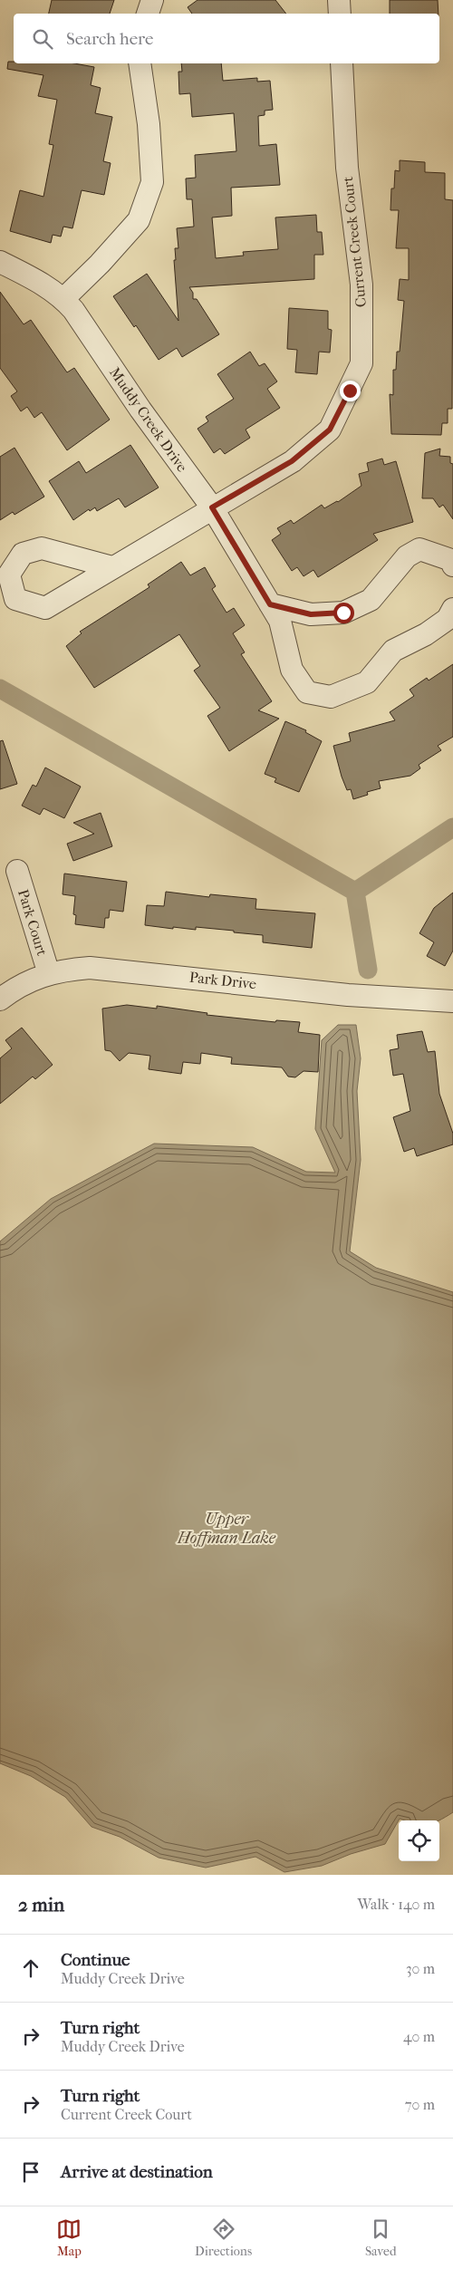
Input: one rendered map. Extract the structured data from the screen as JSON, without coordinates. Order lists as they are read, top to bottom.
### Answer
{
  "streets": {
    "street": [
      "Current Creek Court",
      "Muddy Creek Drive",
      "Park Court",
      "Park Drive"
    ]
  },
  "crossings": [
    ["Current Creek Court", "Muddy Creek Drive"],
    ["Park Court", "Park Drive"]
  ],
  "water": ["Upper Hoffman Lake"],
  "page": {
    "search": "Search here",
    "heading": ["2 min", "Walk · 140 m"],
    "list": [
      ["Continue", "Muddy Creek Drive", "30 m"],
      ["Turn right", "Muddy Creek Drive", "40 m"],
      ["Turn right", "Current Creek Court", "70 m"],
      "Arrive at destination"
    ],
    "nav": ["Map", "Directions", "Saved"]
  }
}
